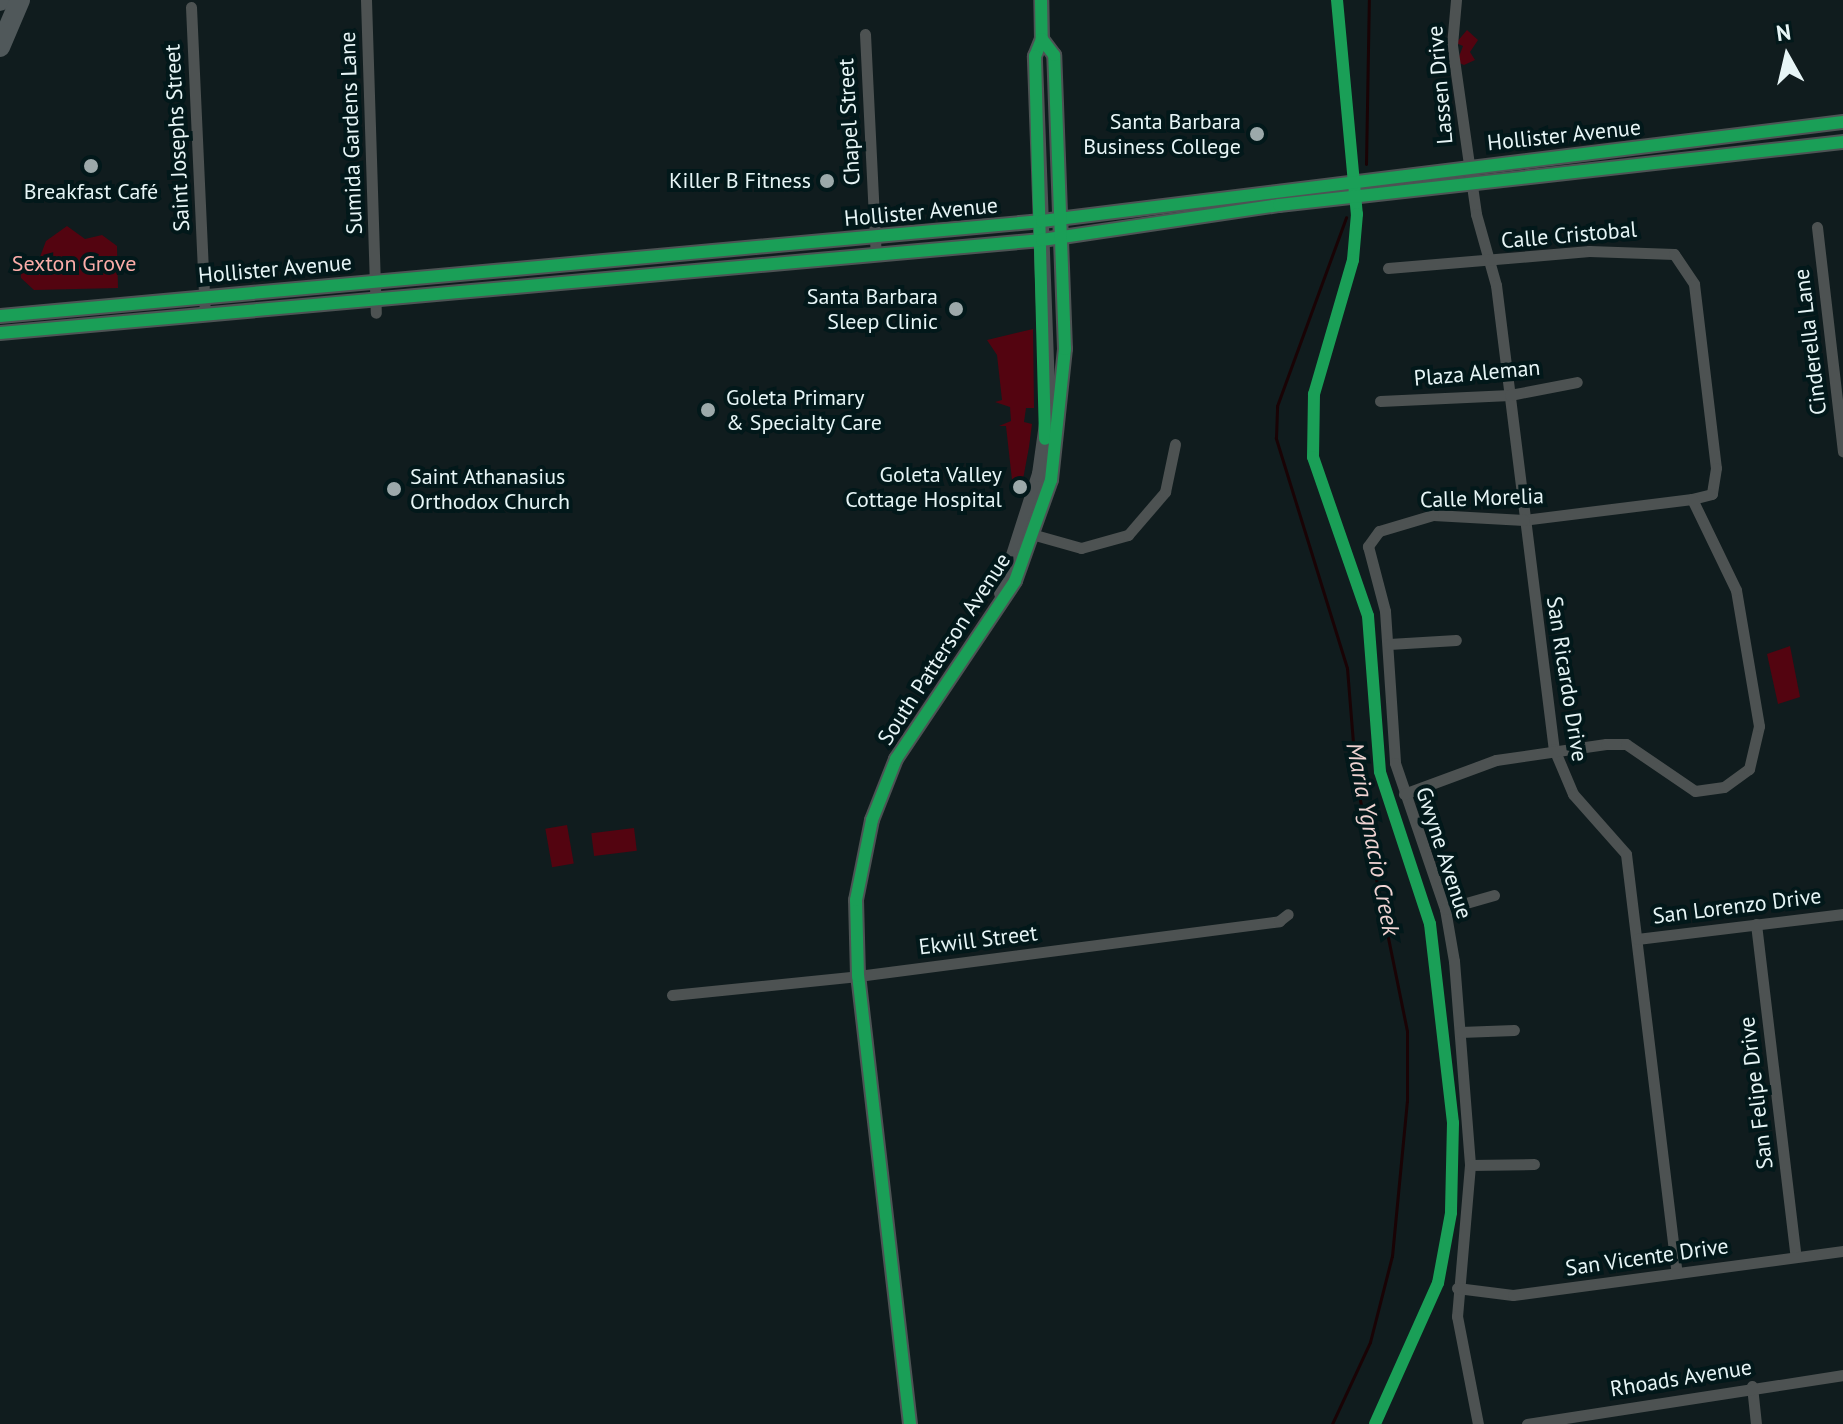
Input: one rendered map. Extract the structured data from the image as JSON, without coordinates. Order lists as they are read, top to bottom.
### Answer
{
  "streets": {
    "main road": ["Hollister Avenue", "South Patterson Avenue"],
    "street": [
      "Lassen Drive",
      "Chapel Street",
      "Sumida Gardens Lane",
      "Saint Josephs Street",
      "Calle Cristobal",
      "Cinderella Lane",
      "Plaza Aleman",
      "Calle Morelia",
      "San Ricardo Drive",
      "Gwyne Avenue",
      "San Lorenzo Drive",
      "Ekwill Street",
      "San Felipe Drive",
      "San Vicente Drive",
      "Rhoads Avenue"
    ]
  },
  "crossings": [
    ["Lassen Drive", "Hollister Avenue"],
    ["Lassen Drive", "San Ricardo Drive"],
    ["Chapel Street", "Hollister Avenue"],
    ["Sumida Gardens Lane", "Hollister Avenue"],
    ["Hollister Avenue", "Saint Josephs Street"],
    ["Hollister Avenue", "South Patterson Avenue"],
    ["Hollister Avenue", "San Ricardo Drive"],
    ["Calle Cristobal", "San Ricardo Drive"],
    ["Plaza Aleman", "San Ricardo Drive"],
    ["Calle Morelia", "San Ricardo Drive"],
    ["Calle Morelia", "Gwyne Avenue"],
    ["South Patterson Avenue", "Ekwill Street"],
    ["San Ricardo Drive", "San Lorenzo Drive"],
    ["San Ricardo Drive", "San Vicente Drive"],
    ["Gwyne Avenue", "San Vicente Drive"],
    ["San Lorenzo Drive", "San Felipe Drive"],
    ["San Felipe Drive", "San Vicente Drive"]
  ],
  "water": ["Maria Ygnacio Creek"],
  "parks": ["Sexton Grove"],
  "places": [
    "Santa Barbara Business College",
    "Breakfast Café",
    "Killer B Fitness",
    "Santa Barbara Sleep Clinic",
    "Goleta Primary & Specialty Care",
    "Goleta Valley Cottage Hospital",
    "Saint Athanasius Orthodox Church"
  ],
  "north": "top"
}
